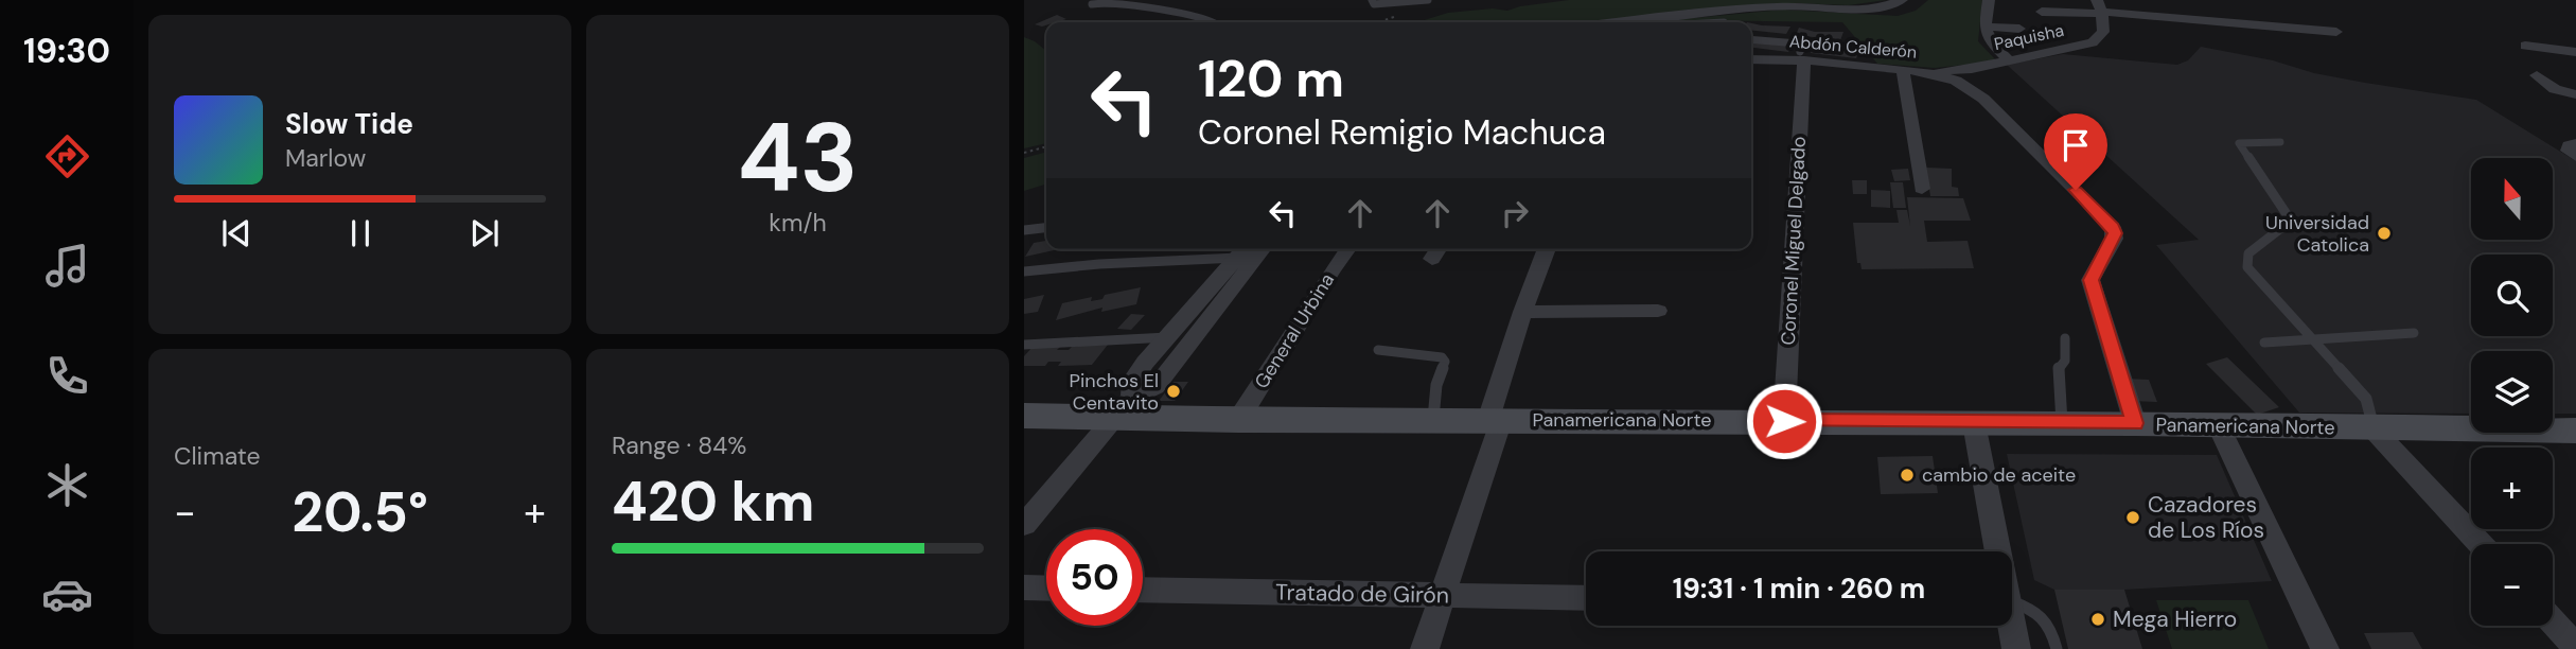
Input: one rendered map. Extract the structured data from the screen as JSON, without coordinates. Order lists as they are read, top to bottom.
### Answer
{
  "streets": {
    "main road": ["Panamericana Norte"],
    "street": [
      "Paquisha",
      "Abdón Calderón",
      "Coronel Miguel Delgado",
      "General Urbina",
      "Tratado de Girón"
    ]
  },
  "crossings": [
    ["Paquisha", "Abdón Calderón"],
    ["Abdón Calderón", "Coronel Miguel Delgado"],
    ["Abdón Calderón", "Panamericana Norte"],
    ["Coronel Miguel Delgado", "Panamericana Norte"],
    ["General Urbina", "Panamericana Norte"]
  ],
  "places": [
    "Universidad Catolica",
    "Pinchos El Centavito",
    "cambio de aceite",
    "Cazadores de Los Ríos",
    "Mega Hierro"
  ],
  "north": "top",
  "page": {
    "tabs": "19:30",
    "tile": [
      ["43", "km/h"],
      "Climate",
      ["Range · 84%", "420 km"]
    ],
    "turn": ["120 m", "Coronel Remigio Machuca"],
    "song": ["Slow Tide", "Marlow"],
    "map_buttons": ["+", "−"],
    "heat": ["−", "20.5°", "+"],
    "limit": "50",
    "trip": "19:31 · 1 min · 260 m"
  }
}
